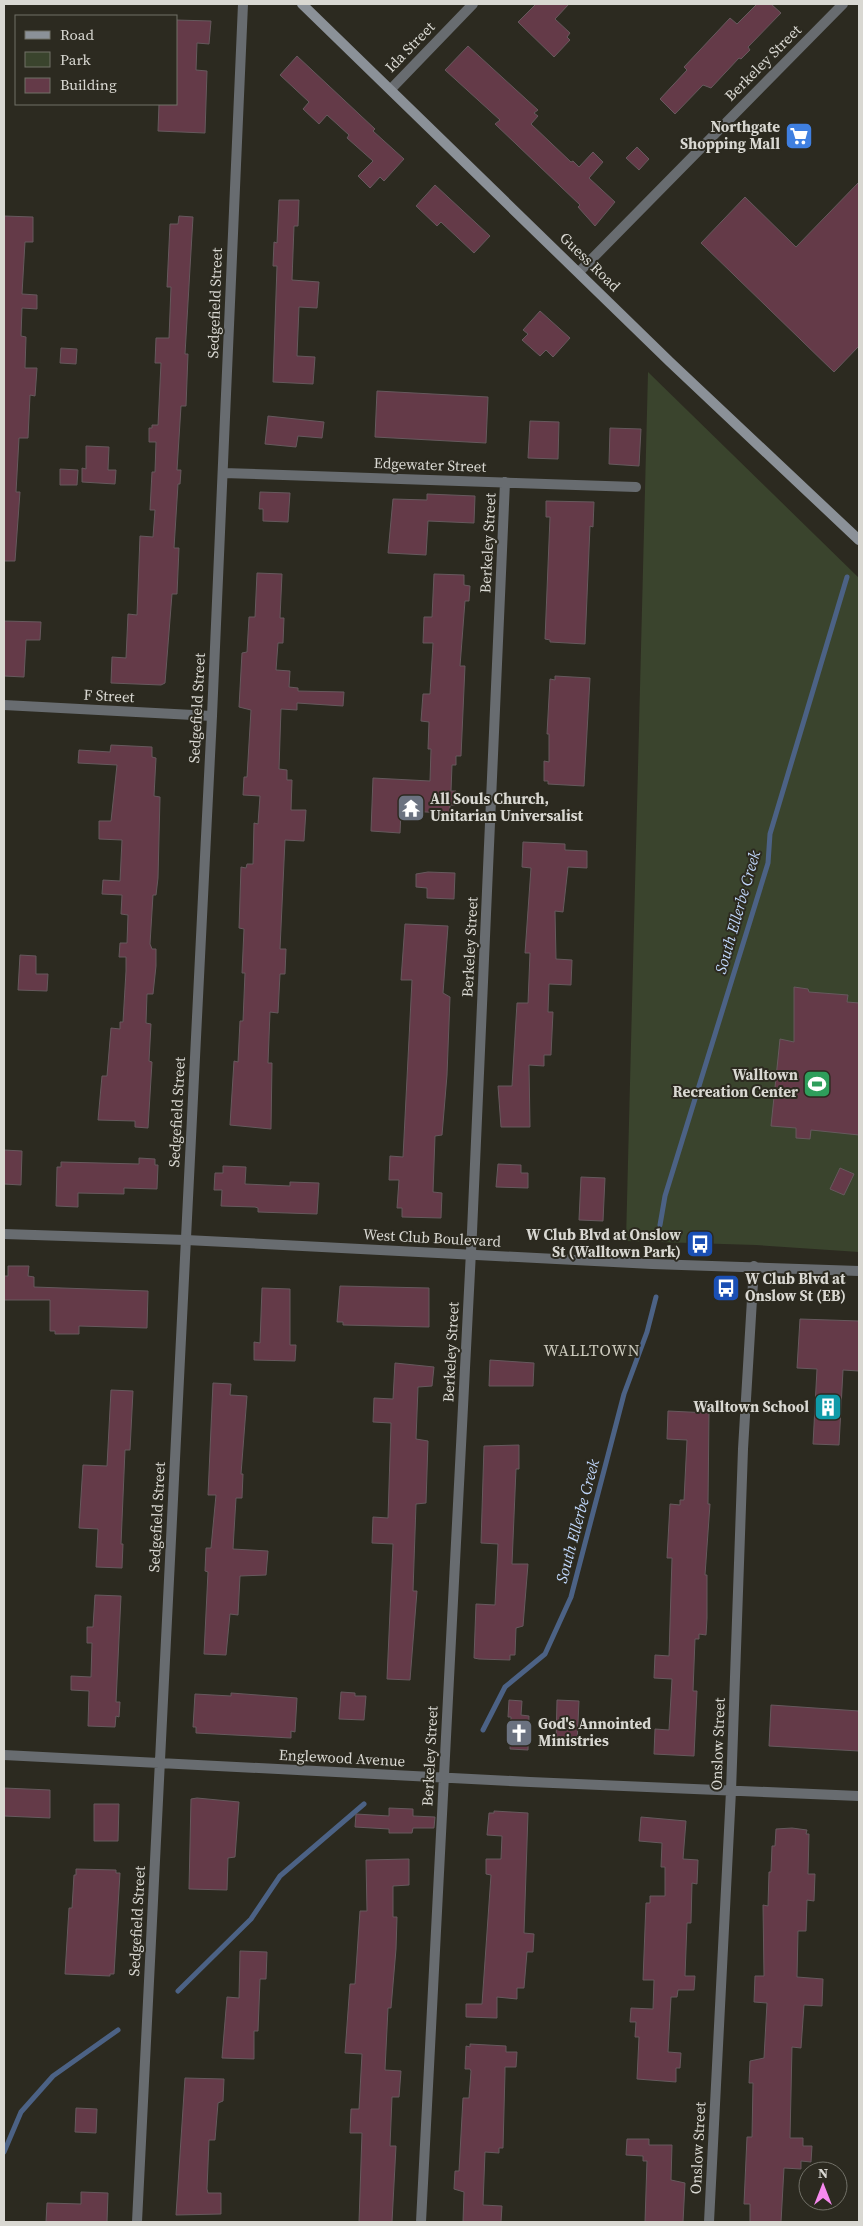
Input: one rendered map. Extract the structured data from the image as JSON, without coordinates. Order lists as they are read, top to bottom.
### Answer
{
  "streets": {
    "main road": ["Guess Road"],
    "street": [
      "Ida Street",
      "Berkeley Street",
      "Sedgefield Street",
      "Edgewater Street",
      "F Street",
      "West Club Boulevard",
      "Onslow Street",
      "Englewood Avenue"
    ]
  },
  "crossings": [
    ["Ida Street", "Guess Road"],
    ["Berkeley Street", "Guess Road"],
    ["Berkeley Street", "Edgewater Street"],
    ["Berkeley Street", "West Club Boulevard"],
    ["Berkeley Street", "Englewood Avenue"],
    ["Sedgefield Street", "Edgewater Street"],
    ["Sedgefield Street", "F Street"],
    ["Sedgefield Street", "West Club Boulevard"],
    ["Sedgefield Street", "Englewood Avenue"],
    ["West Club Boulevard", "Onslow Street"],
    ["Onslow Street", "Englewood Avenue"]
  ],
  "districts": ["WALLTOWN"],
  "water": ["South Ellerbe Creek"],
  "places": {
    "supermarket": ["Northgate Shopping Mall"],
    "temple": ["All Souls Church, Unitarian Universalist"],
    "sports": ["Walltown Recreation Center"],
    "bus stop": ["W Club Blvd at Onslow St (Walltown Park)", "W Club Blvd at Onslow St (EB)"],
    "building": ["Walltown School"],
    "church": ["God's Annointed Ministries"]
  },
  "legend": ["Road", "Park", "Building"],
  "north": "top"
}
